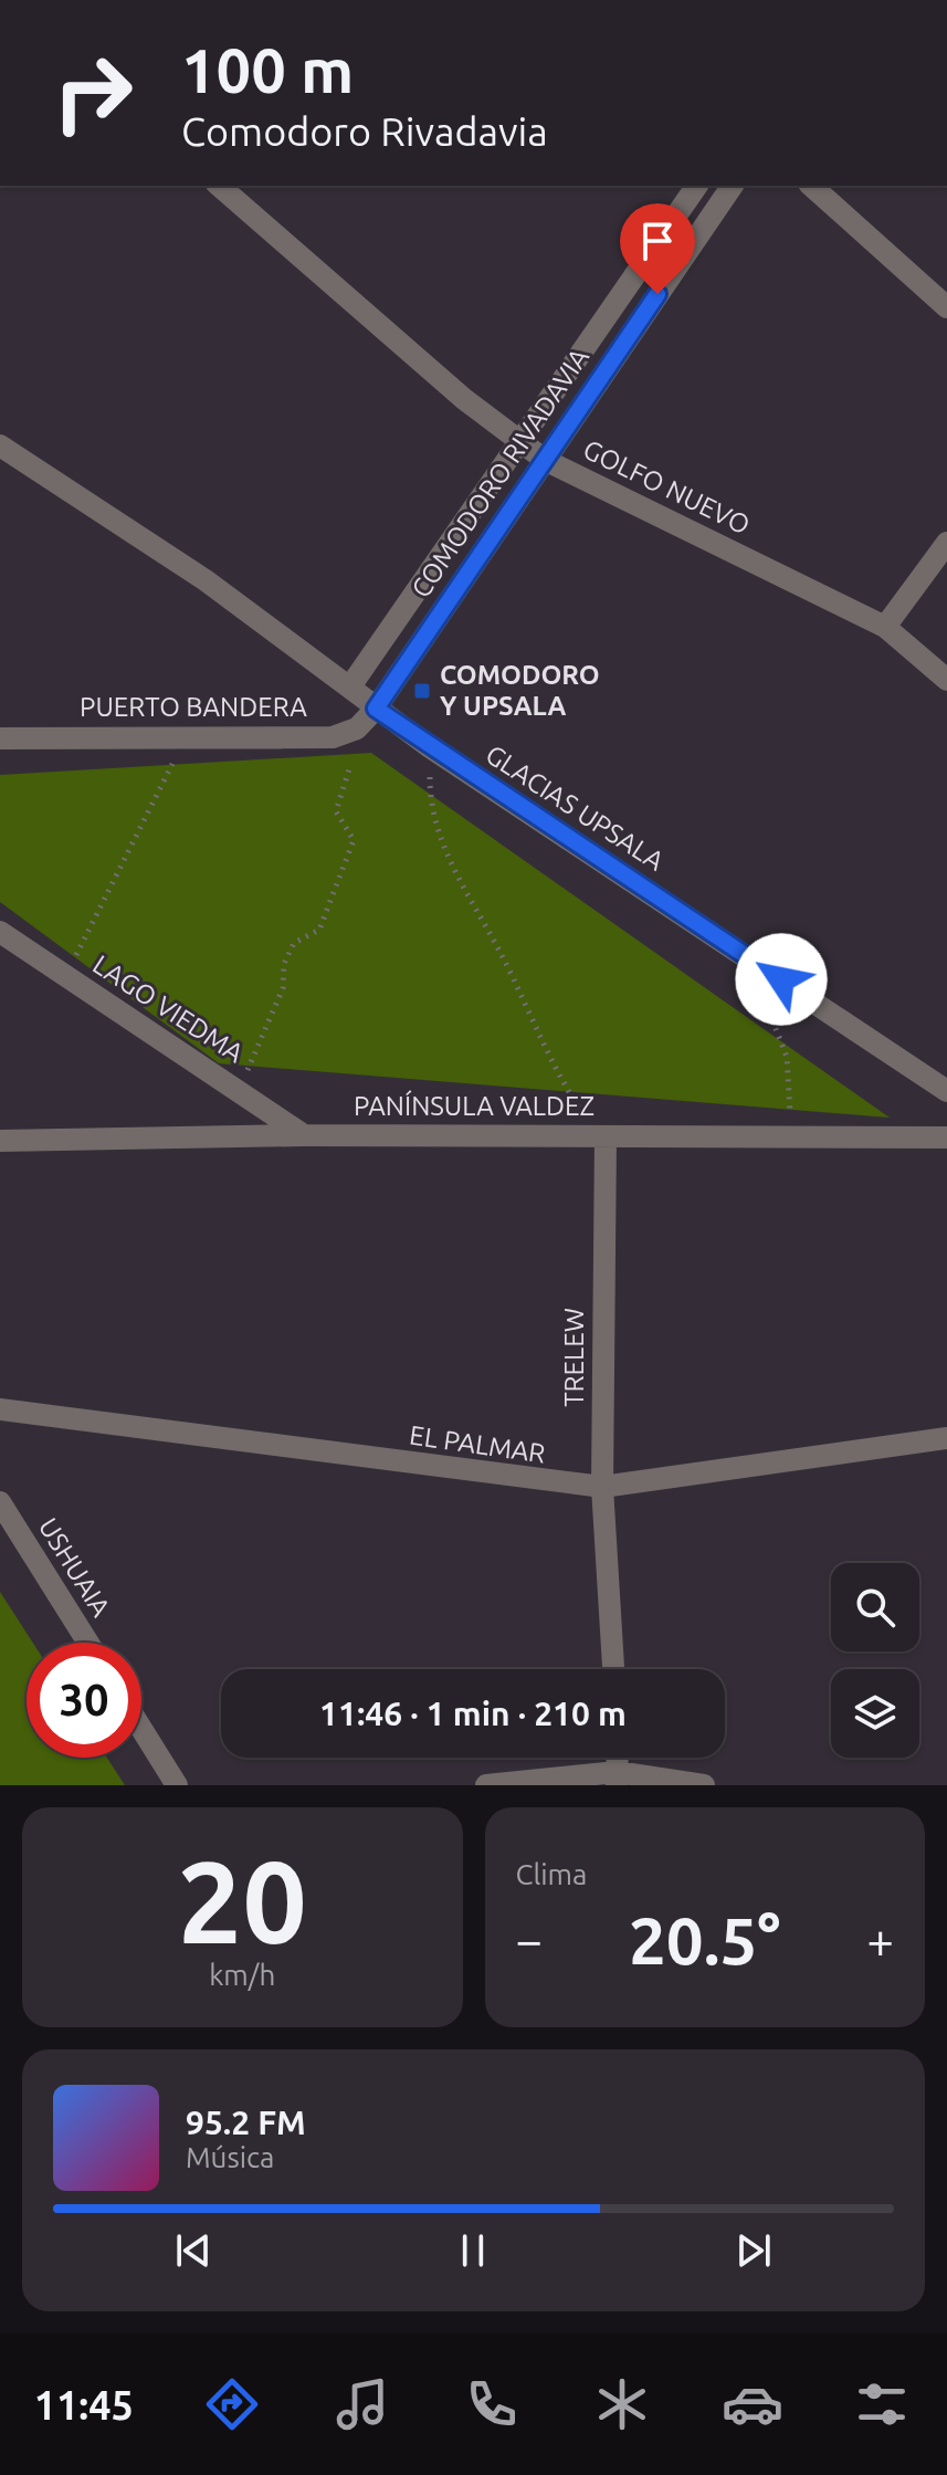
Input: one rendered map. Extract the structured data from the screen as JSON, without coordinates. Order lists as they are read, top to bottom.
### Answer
{
  "streets": {
    "street": [
      "COMODORO RIVADAVIA",
      "GOLFO NUEVO",
      "PUERTO BANDERA",
      "GLACIAS UPSALA",
      "LAGO VIEDMA",
      "PANÍNSULA VALDEZ",
      "TRELEW",
      "EL PALMAR",
      "USHUAIA"
    ]
  },
  "crossings": [
    ["COMODORO RIVADAVIA", "GOLFO NUEVO"],
    ["COMODORO RIVADAVIA", "PUERTO BANDERA"],
    ["COMODORO RIVADAVIA", "GLACIAS UPSALA"],
    ["PUERTO BANDERA", "GLACIAS UPSALA"],
    ["LAGO VIEDMA", "PANÍNSULA VALDEZ"],
    ["PANÍNSULA VALDEZ", "TRELEW"],
    ["TRELEW", "EL PALMAR"]
  ],
  "places": {
    "transit": ["COMODORO Y UPSALA"]
  },
  "page": {
    "turn": ["100 m", "Comodoro Rivadavia"],
    "limit": "30",
    "trip": "11:46 · 1 min · 210 m",
    "tile": [
      ["20", "km/h"],
      "Clima"
    ],
    "heat": ["−", "20.5°", "+"],
    "song": ["95.2 FM", "Música"],
    "tabs": "11:45"
  }
}
